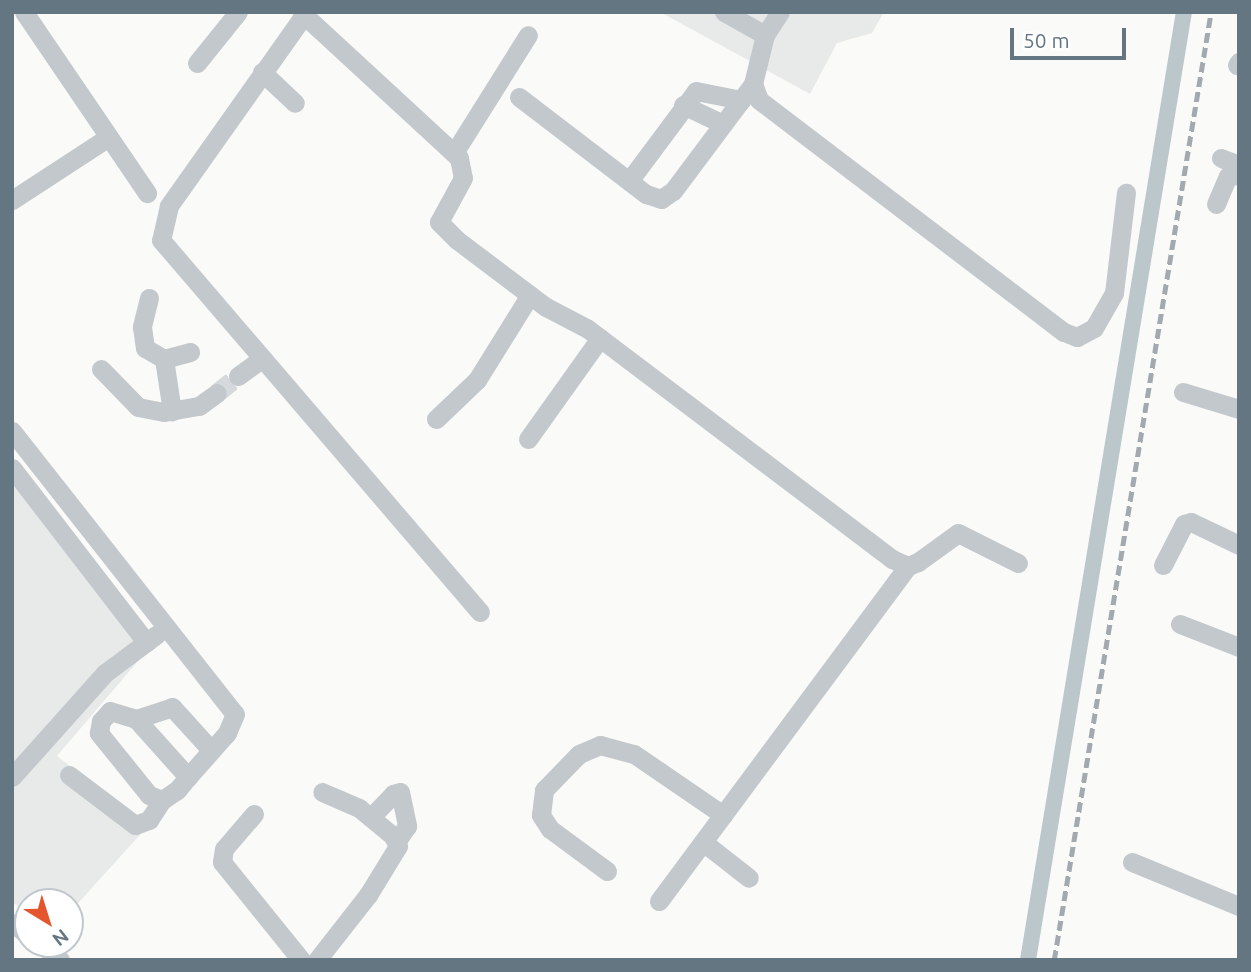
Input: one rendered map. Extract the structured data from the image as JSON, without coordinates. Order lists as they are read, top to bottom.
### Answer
{
  "scale_bar": "50 m",
  "north": "bottom right"
}
